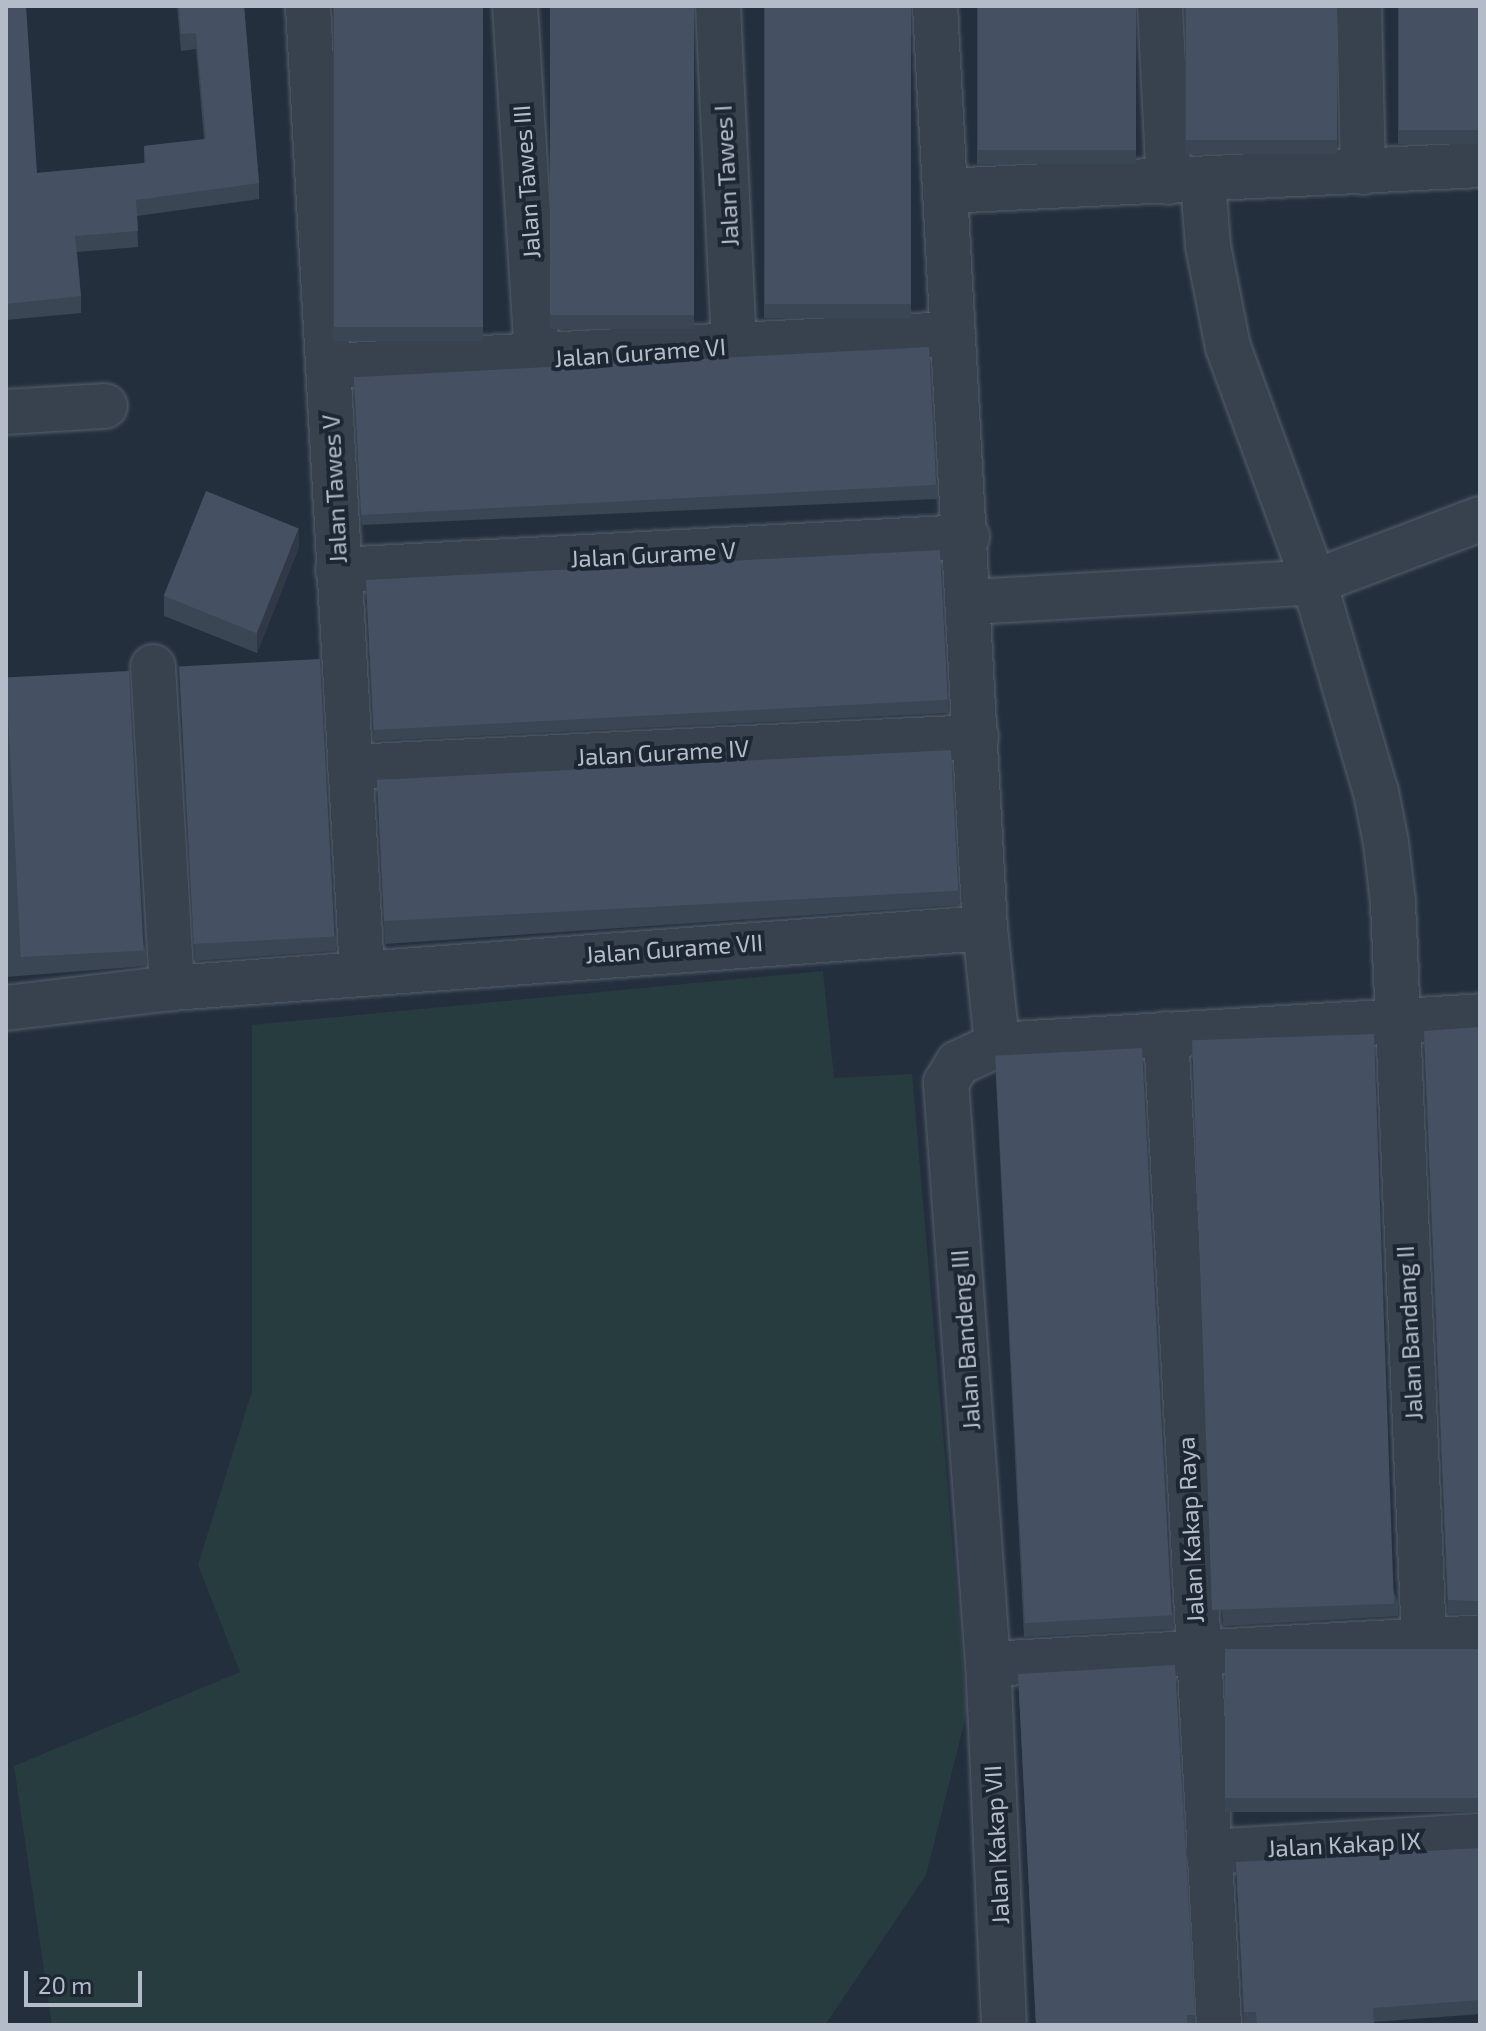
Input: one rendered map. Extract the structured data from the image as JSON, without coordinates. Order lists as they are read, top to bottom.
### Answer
{
  "streets": {
    "street": [
      "Jalan Tawes I",
      "Jalan Tawes III",
      "Jalan Gurame VI",
      "Jalan Tawes V",
      "Jalan Gurame V",
      "Jalan Gurame IV",
      "Jalan Gurame VII",
      "Jalan Bandang II",
      "Jalan Bandeng III",
      "Jalan Kakap Raya",
      "Jalan Kakap IX",
      "Jalan Kakap VII"
    ]
  },
  "crossings": [
    ["Jalan Tawes I", "Jalan Gurame VI"],
    ["Jalan Tawes III", "Jalan Gurame VI"],
    ["Jalan Gurame VI", "Jalan Tawes V"],
    ["Jalan Tawes V", "Jalan Gurame V"],
    ["Jalan Tawes V", "Jalan Gurame IV"],
    ["Jalan Tawes V", "Jalan Gurame VII"],
    ["Jalan Bandeng III", "Jalan Kakap VII"],
    ["Jalan Kakap Raya", "Jalan Kakap IX"]
  ],
  "scale_bar": "20 m"
}
